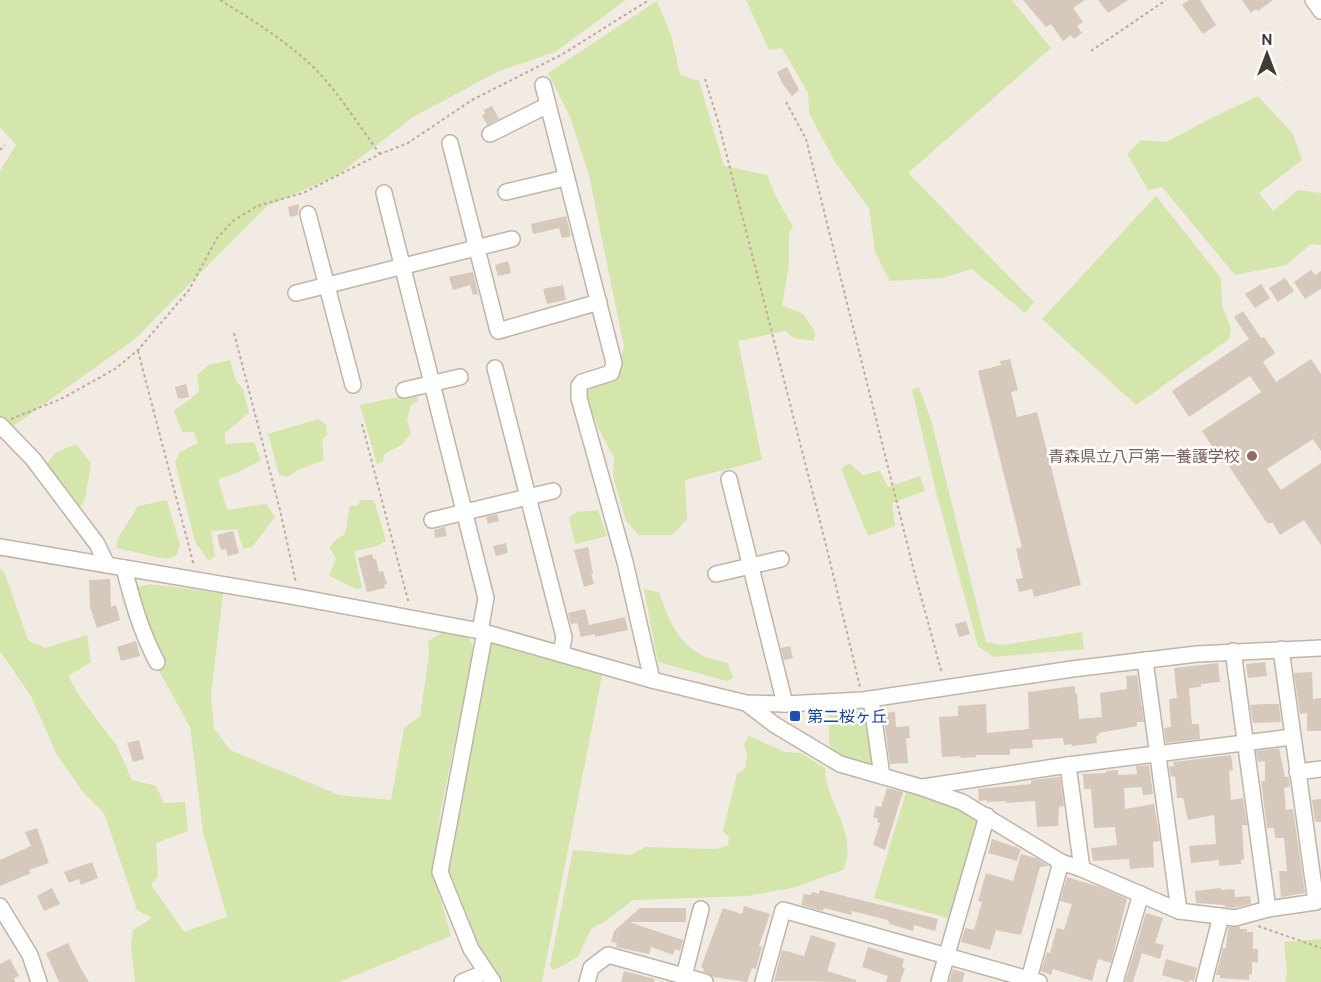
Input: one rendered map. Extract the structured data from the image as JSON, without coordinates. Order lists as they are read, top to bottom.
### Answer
{
  "places": {
    "other": ["青森県立八戸第一養護学校"],
    "transit": ["第二桜ヶ丘"]
  },
  "north": "top"
}
